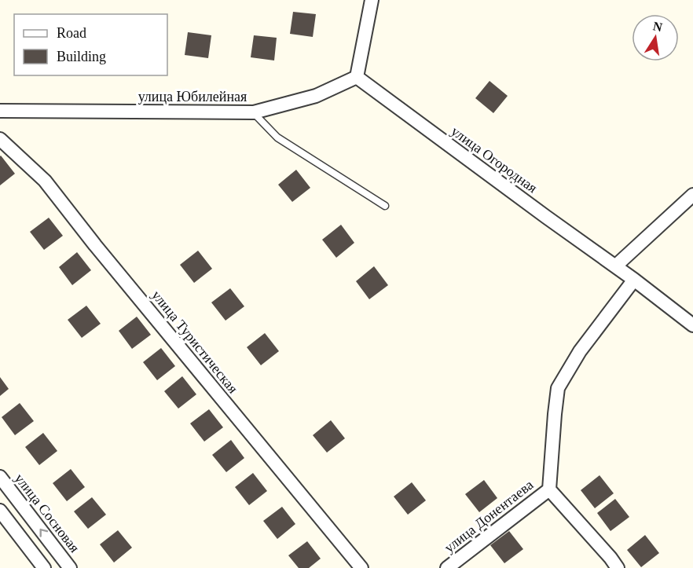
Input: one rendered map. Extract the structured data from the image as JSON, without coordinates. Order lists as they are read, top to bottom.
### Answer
{
  "streets": {
    "street": [
      "улица Юбилейная",
      "улица Огородная",
      "улица Туристическая",
      "улица Сосновая",
      "улица Донентаева"
    ]
  },
  "crossings": [
    ["улица Юбилейная", "улица Огородная"]
  ],
  "legend": ["Road", "Building"],
  "north": "top"
}
